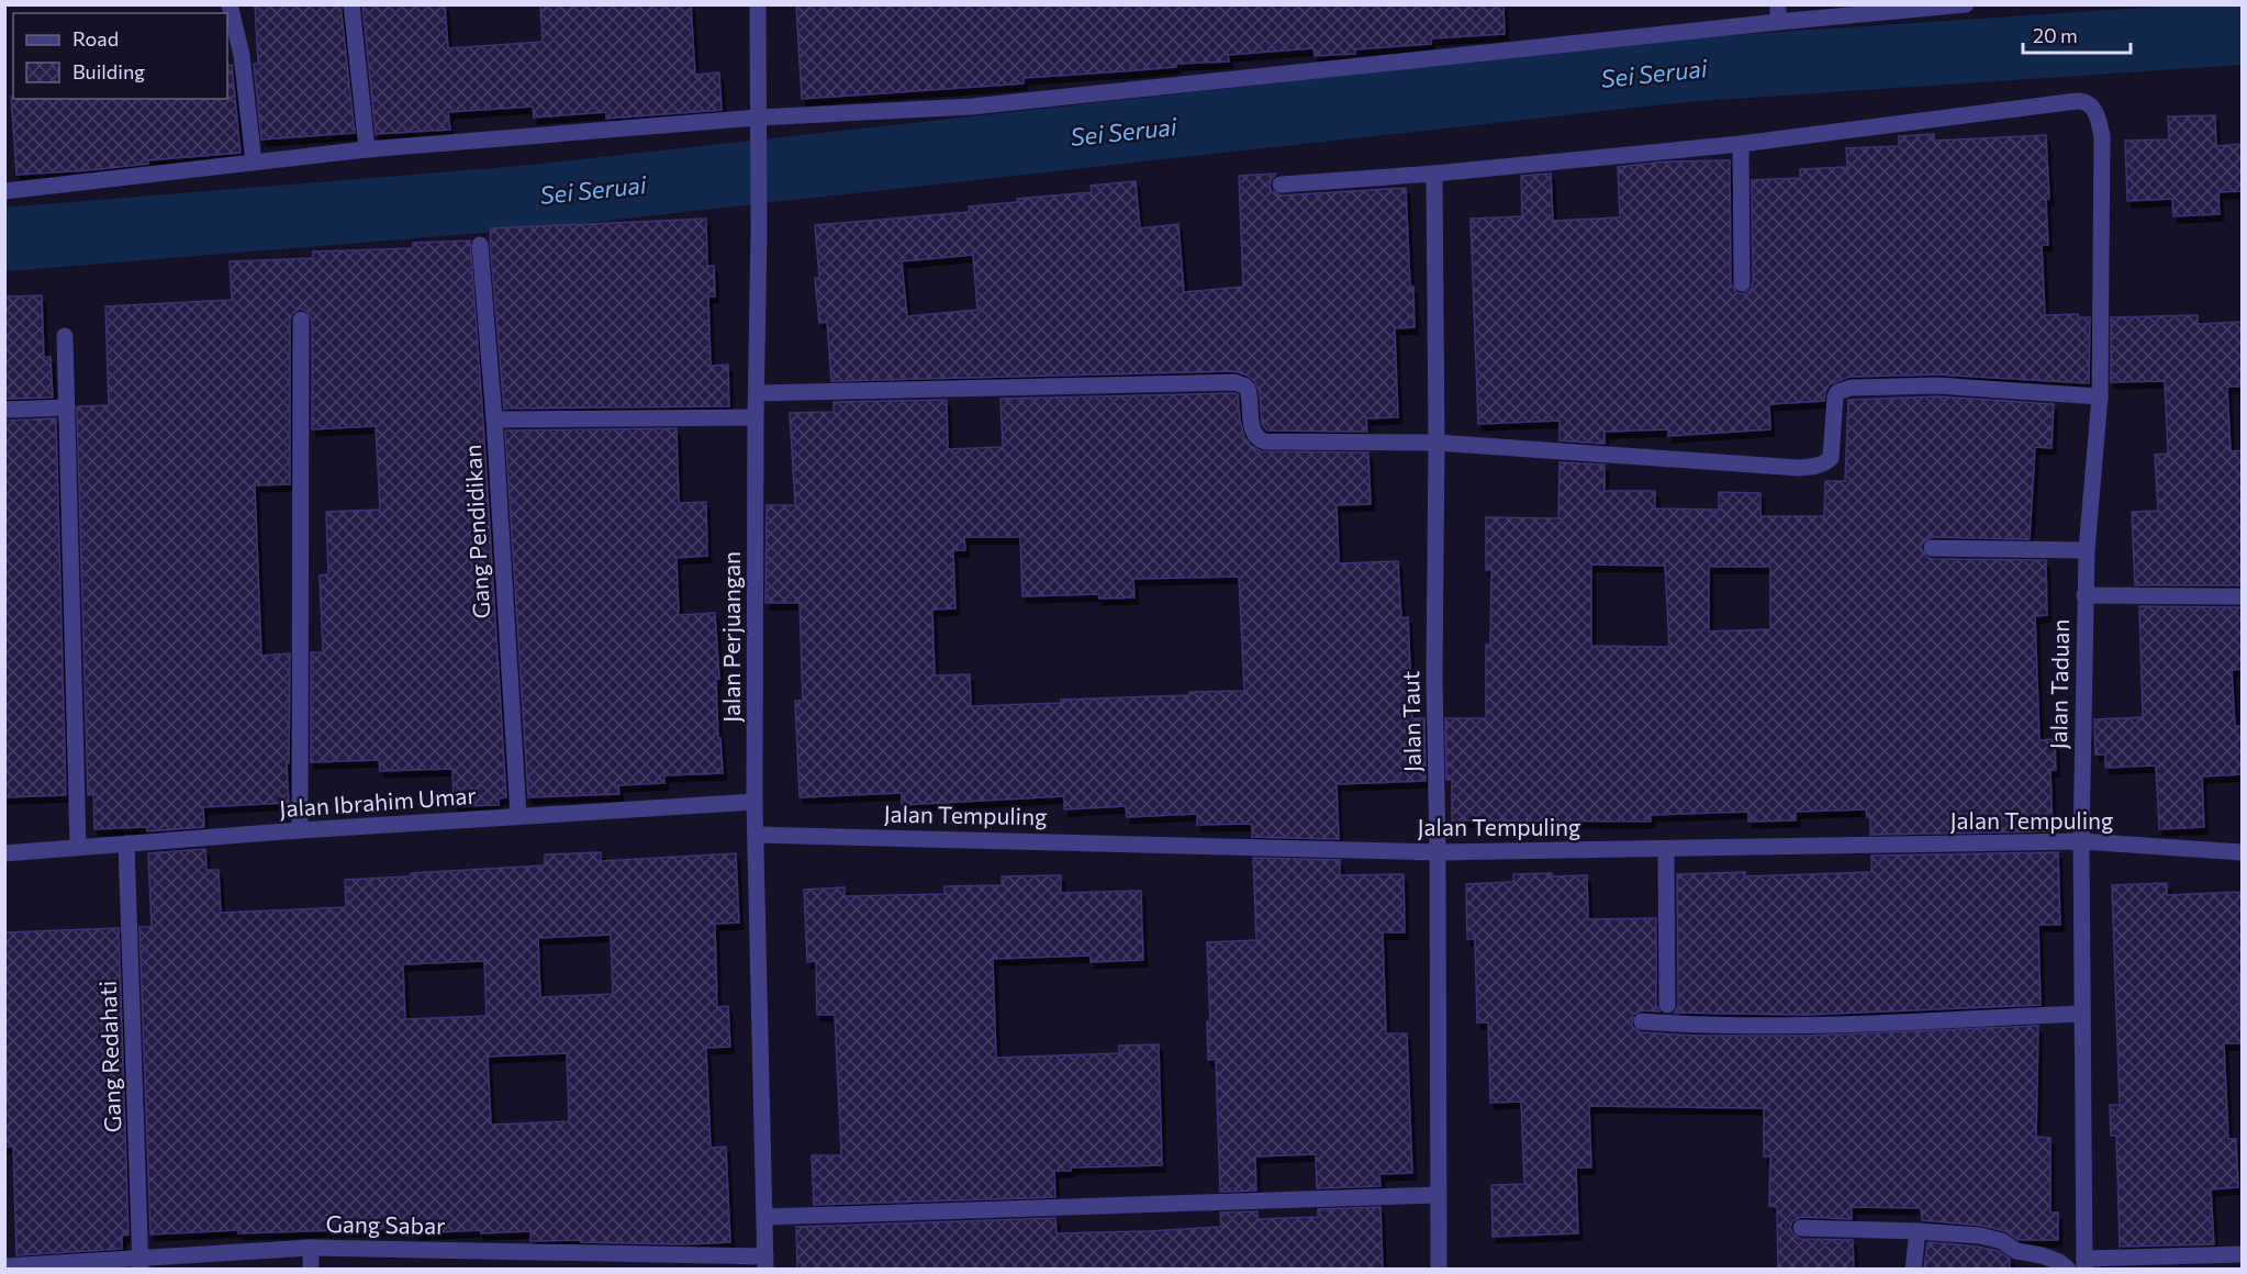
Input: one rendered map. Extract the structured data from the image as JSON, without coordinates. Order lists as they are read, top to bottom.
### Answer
{
  "streets": {
    "street": [
      "Gang Pendidikan",
      "Jalan Perjuangan",
      "Jalan Taduan",
      "Jalan Taut",
      "Jalan Ibrahim Umar",
      "Jalan Tempuling",
      "Gang Redahati",
      "Gang Sabar"
    ]
  },
  "crossings": [
    ["Gang Pendidikan", "Jalan Ibrahim Umar"],
    ["Jalan Perjuangan", "Jalan Ibrahim Umar"],
    ["Jalan Perjuangan", "Jalan Tempuling"],
    ["Jalan Perjuangan", "Gang Sabar"],
    ["Jalan Taduan", "Jalan Tempuling"],
    ["Jalan Taut", "Jalan Tempuling"],
    ["Jalan Ibrahim Umar", "Gang Redahati"],
    ["Gang Redahati", "Gang Sabar"]
  ],
  "water": ["Sei Seruai"],
  "legend": ["Road", "Building"],
  "scale_bar": "20 m"
}
